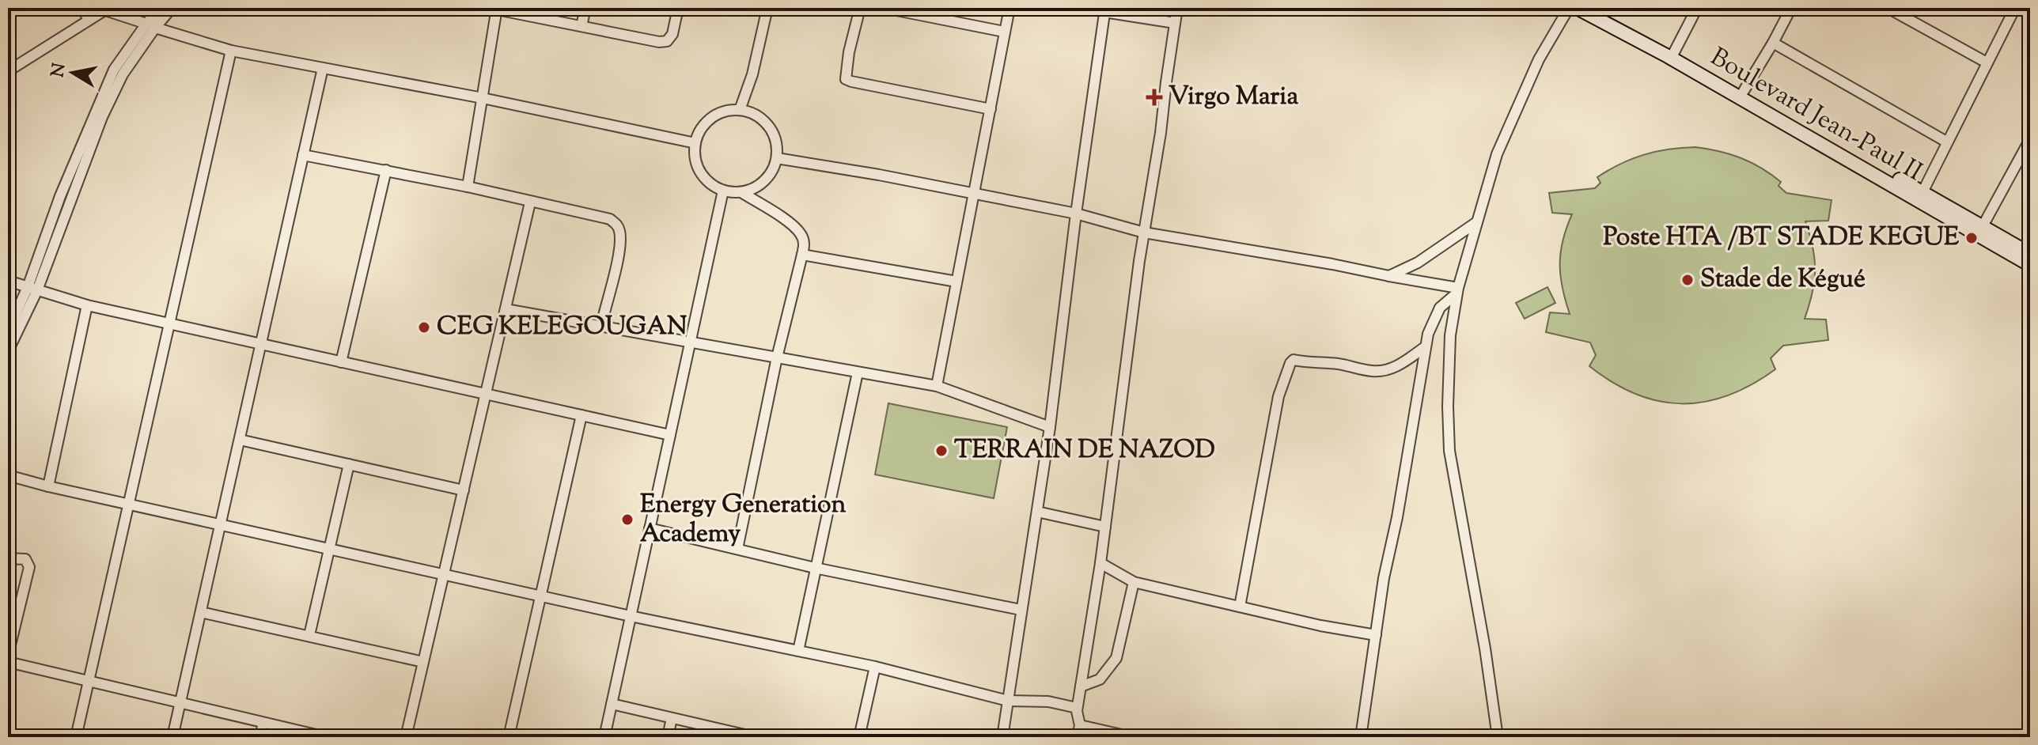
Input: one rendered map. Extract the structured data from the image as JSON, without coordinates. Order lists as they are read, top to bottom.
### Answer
{
  "streets": {
    "main road": ["Boulevard Jean-Paul II"]
  },
  "places": {
    "health": ["Virgo Maria"],
    "other": [
      "Poste HTA /BT STADE KEGUE",
      "Stade de Kégué",
      "CEG KELEGOUGAN",
      "TERRAIN DE NAZOD",
      "Energy Generation Academy"
    ]
  },
  "north": "left"
}
